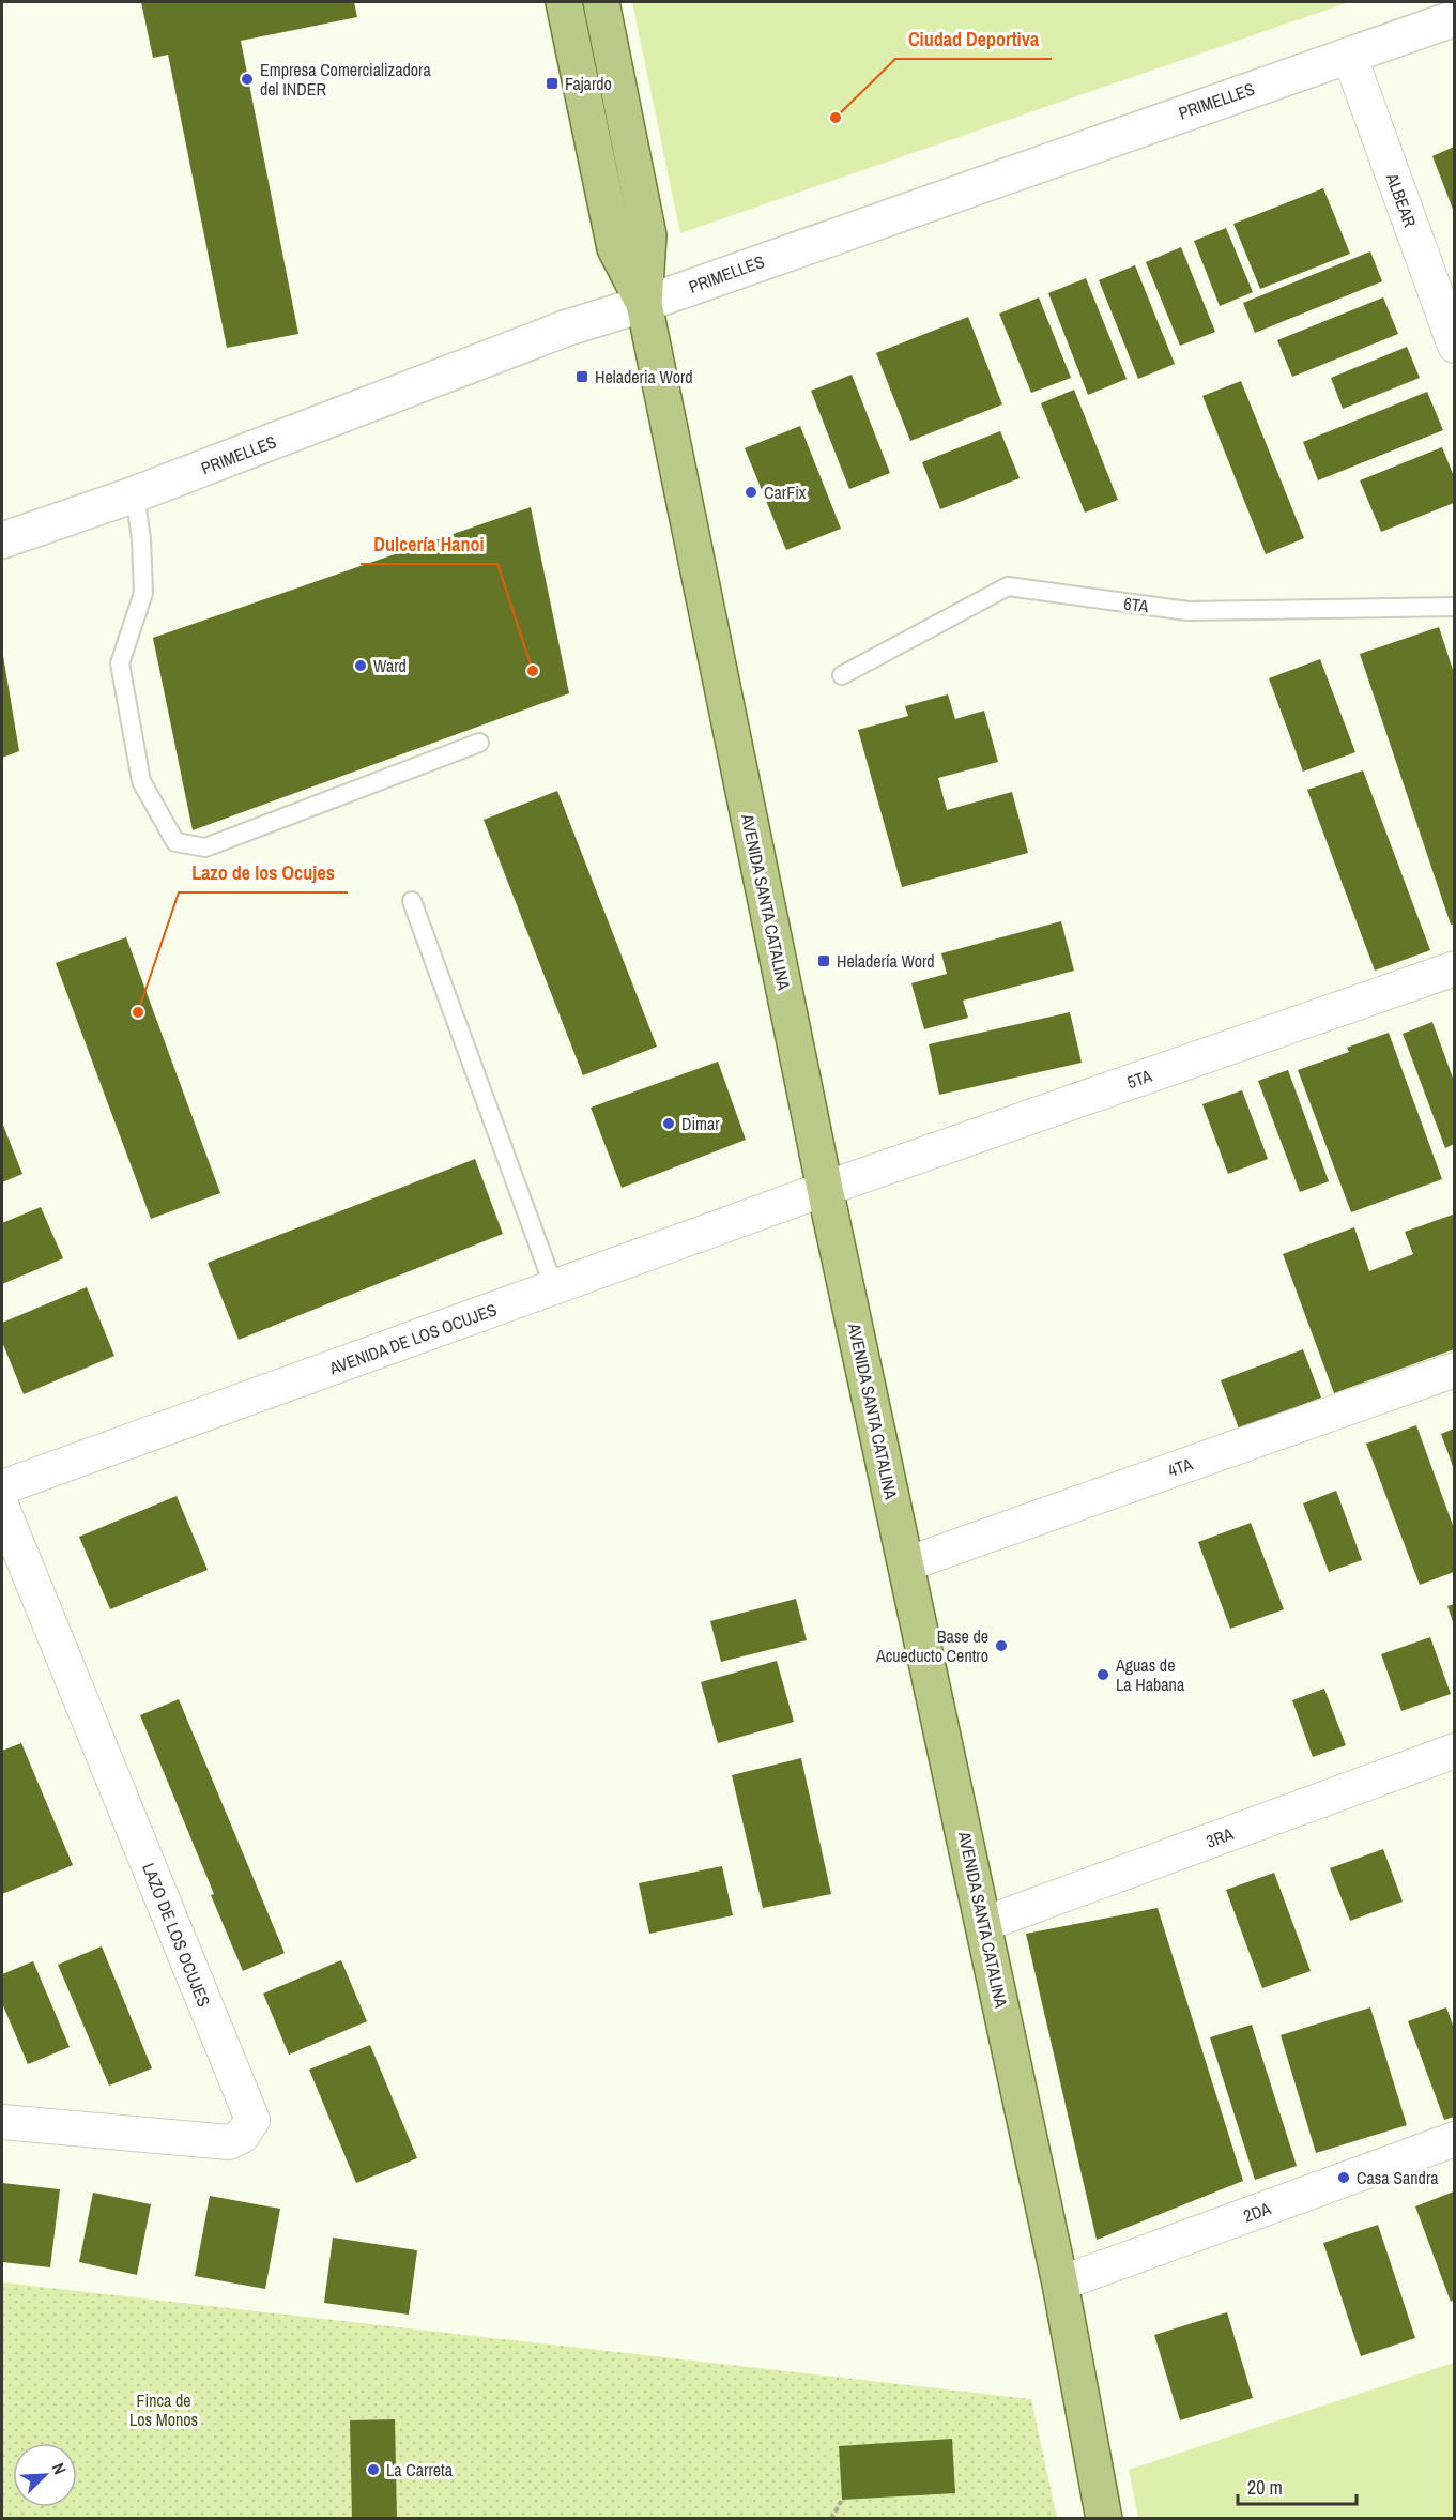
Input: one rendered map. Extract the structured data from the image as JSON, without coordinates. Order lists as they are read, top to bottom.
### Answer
{
  "streets": {
    "main road": ["PRIMELLES", "AVENIDA SANTA CATALINA"],
    "street": [
      "ALBEAR",
      "5TA",
      "AVENIDA DE LOS OCUJES",
      "4TA",
      "3RA",
      "LAZO DE LOS OCUJES",
      "2DA"
    ],
    "lane": ["6TA"]
  },
  "crossings": [
    ["PRIMELLES", "ALBEAR"],
    ["PRIMELLES", "AVENIDA SANTA CATALINA"],
    ["AVENIDA SANTA CATALINA", "5TA"],
    ["AVENIDA SANTA CATALINA", "AVENIDA DE LOS OCUJES"],
    ["AVENIDA SANTA CATALINA", "4TA"],
    ["AVENIDA SANTA CATALINA", "3RA"],
    ["AVENIDA SANTA CATALINA", "2DA"],
    ["5TA", "AVENIDA DE LOS OCUJES"]
  ],
  "parks": ["Finca de Los Monos"],
  "places": {
    "other": [
      "Empresa Comercializadora del INDER",
      "Ciudad Deportiva",
      "CarFix",
      "Ward",
      "Dulcería Hanoi",
      "Lazo de los Ocujes",
      "Dimar",
      "Base de Acueducto Centro",
      "Aguas de La Habana",
      "Casa Sandra",
      "La Carreta"
    ],
    "transit": ["Fajardo", "Heladeria Word", "Heladería Word"]
  },
  "scale_bar": "20 m",
  "north": "top right"
}
